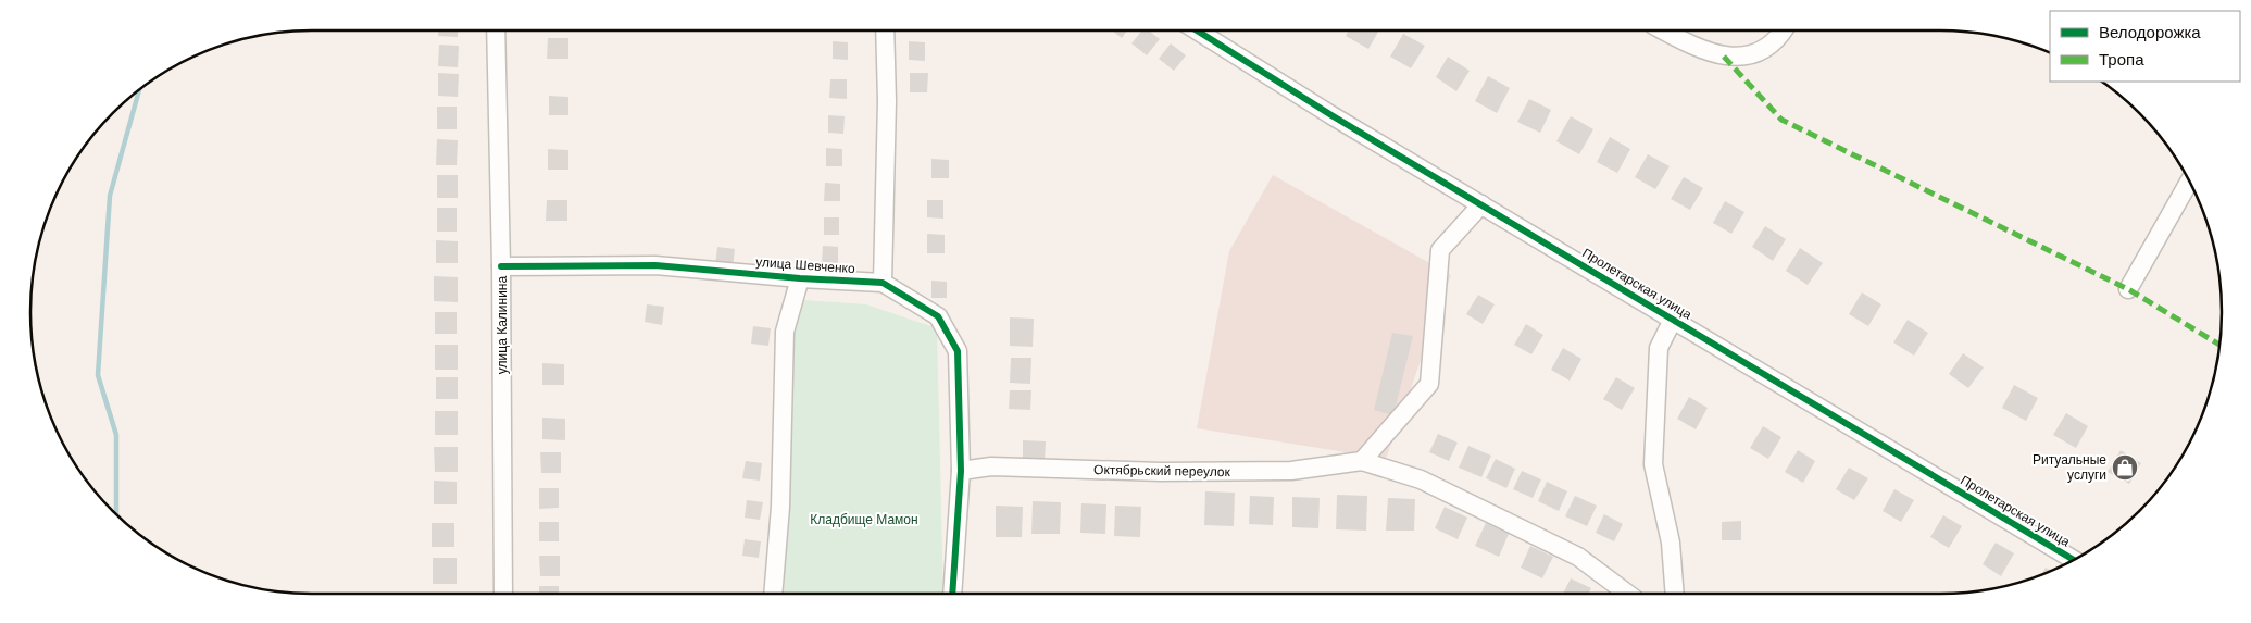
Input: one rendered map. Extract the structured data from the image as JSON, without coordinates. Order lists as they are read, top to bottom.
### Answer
{
  "streets": {
    "street": [
      "улица Шевченко",
      "Пролетарская улица",
      "улица Калинина",
      "Октябрьский переулок"
    ]
  },
  "crossings": [
    ["улица Шевченко", "улица Калинина"],
    ["улица Шевченко", "Октябрьский переулок"]
  ],
  "parks": ["Кладбище Мамон"],
  "places": {
    "shop": ["Ритуальные услуги"]
  },
  "legend": ["Велодорожка", "Тропа"]
}
